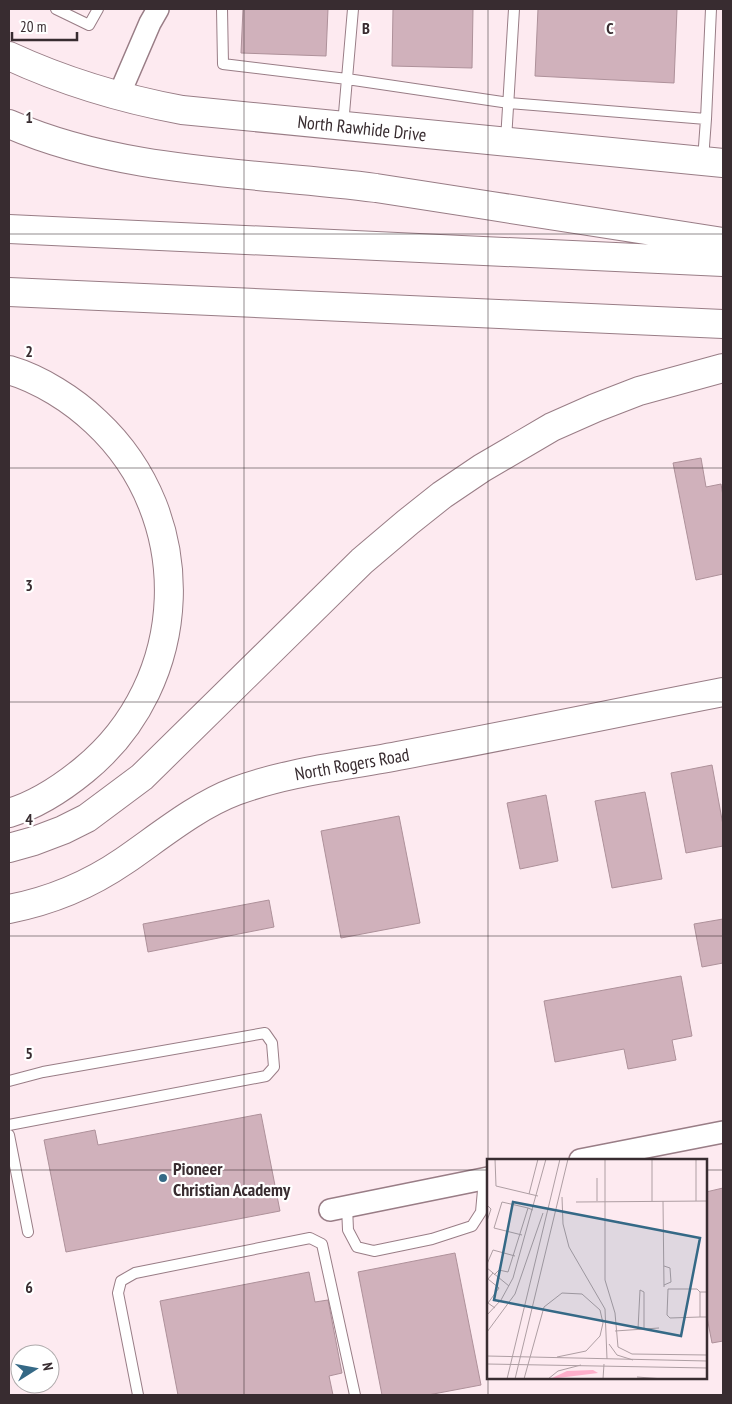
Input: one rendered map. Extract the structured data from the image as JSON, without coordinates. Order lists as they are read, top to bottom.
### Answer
{
  "streets": {
    "main road": ["North Rawhide Drive", "North Rogers Road"]
  },
  "places": ["Pioneer Christian Academy"],
  "scale_bar": "20 m",
  "north": "right",
  "grid": {
    "columns": ["B", "C"],
    "rows": [
      "1",
      "2",
      "3",
      "4",
      "5",
      "6"
    ]
  }
}
